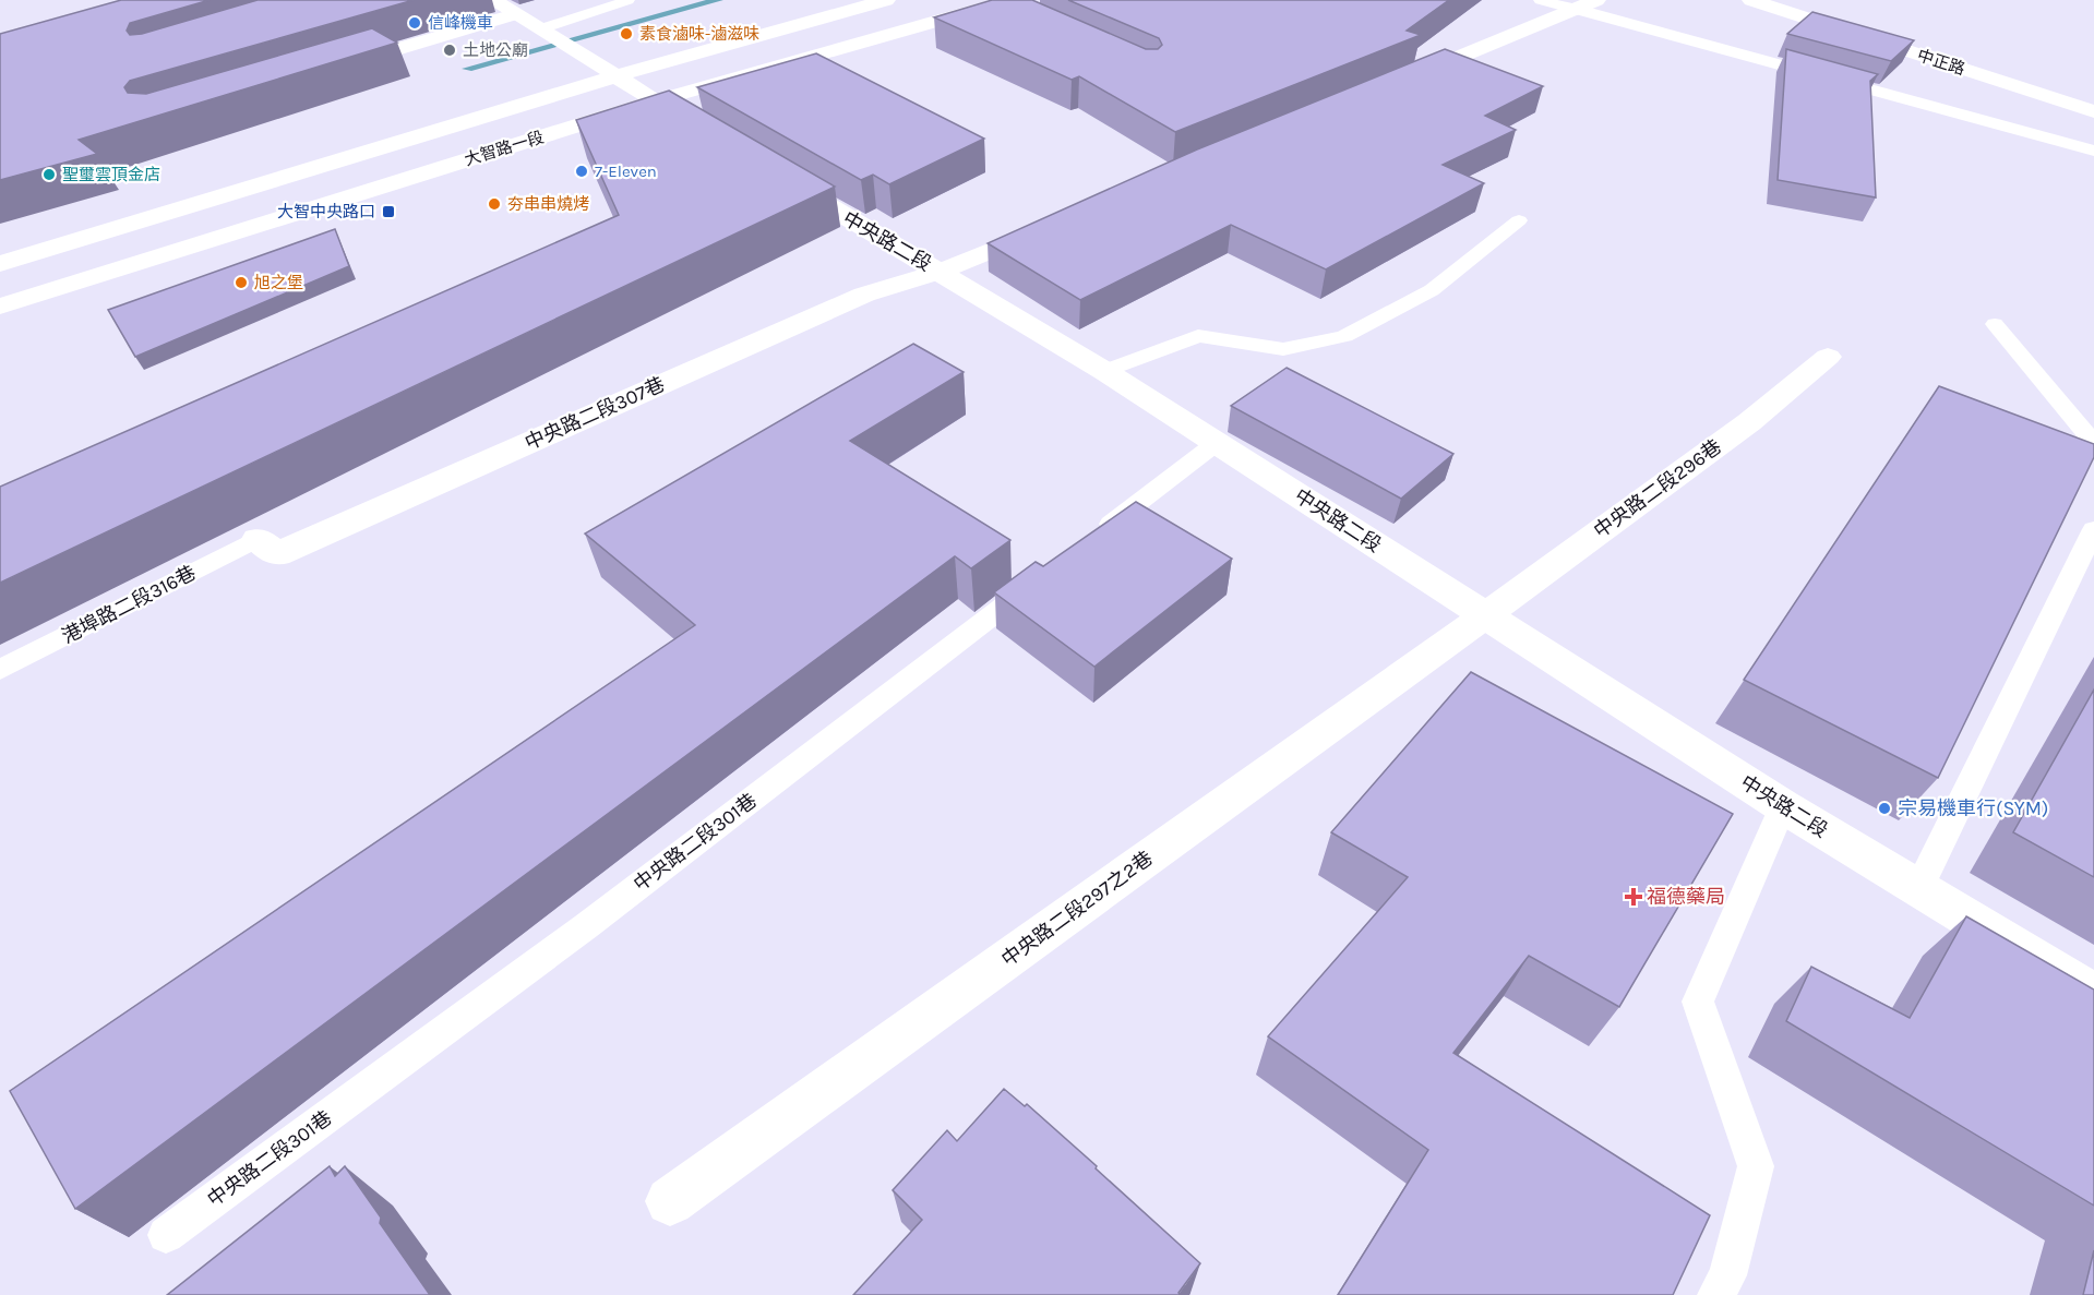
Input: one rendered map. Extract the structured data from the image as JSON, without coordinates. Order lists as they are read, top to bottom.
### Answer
{
  "streets": {
    "street": [
      "中正路",
      "大智路一段",
      "中央路二段",
      "中央路二段307巷",
      "中央路二段296巷",
      "中央路二段297之2巷"
    ],
    "lane": ["港埠路二段316巷", "中央路二段301巷"]
  },
  "crossings": [
    ["中央路二段", "中央路二段307巷"],
    ["中央路二段", "中央路二段296巷"],
    ["中央路二段", "中央路二段297之2巷"],
    ["中央路二段307巷", "港埠路二段316巷"],
    ["中央路二段296巷", "中央路二段297之2巷"]
  ],
  "places": {
    "other": [
      "信峰機車",
      "素食滷味-滷滋味",
      "土地公廟",
      "7-Eleven",
      "聖璽雲頂金店",
      "夯串串燒烤",
      "旭之堡",
      "宗易機車行(SYM)"
    ],
    "transit": ["大智中央路口"],
    "health": ["福德藥局"]
  }
}
